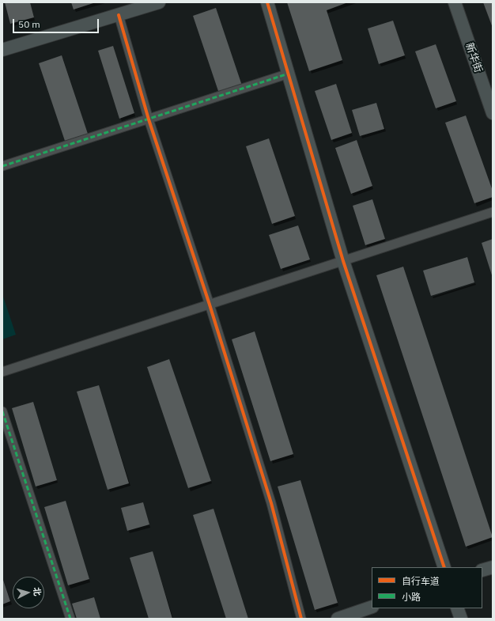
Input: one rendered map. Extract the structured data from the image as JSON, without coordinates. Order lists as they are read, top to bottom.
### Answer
{
  "streets": {
    "street": ["新华街"]
  },
  "legend": ["自行车道", "小路"],
  "scale_bar": "50 m",
  "north": "right"
}
